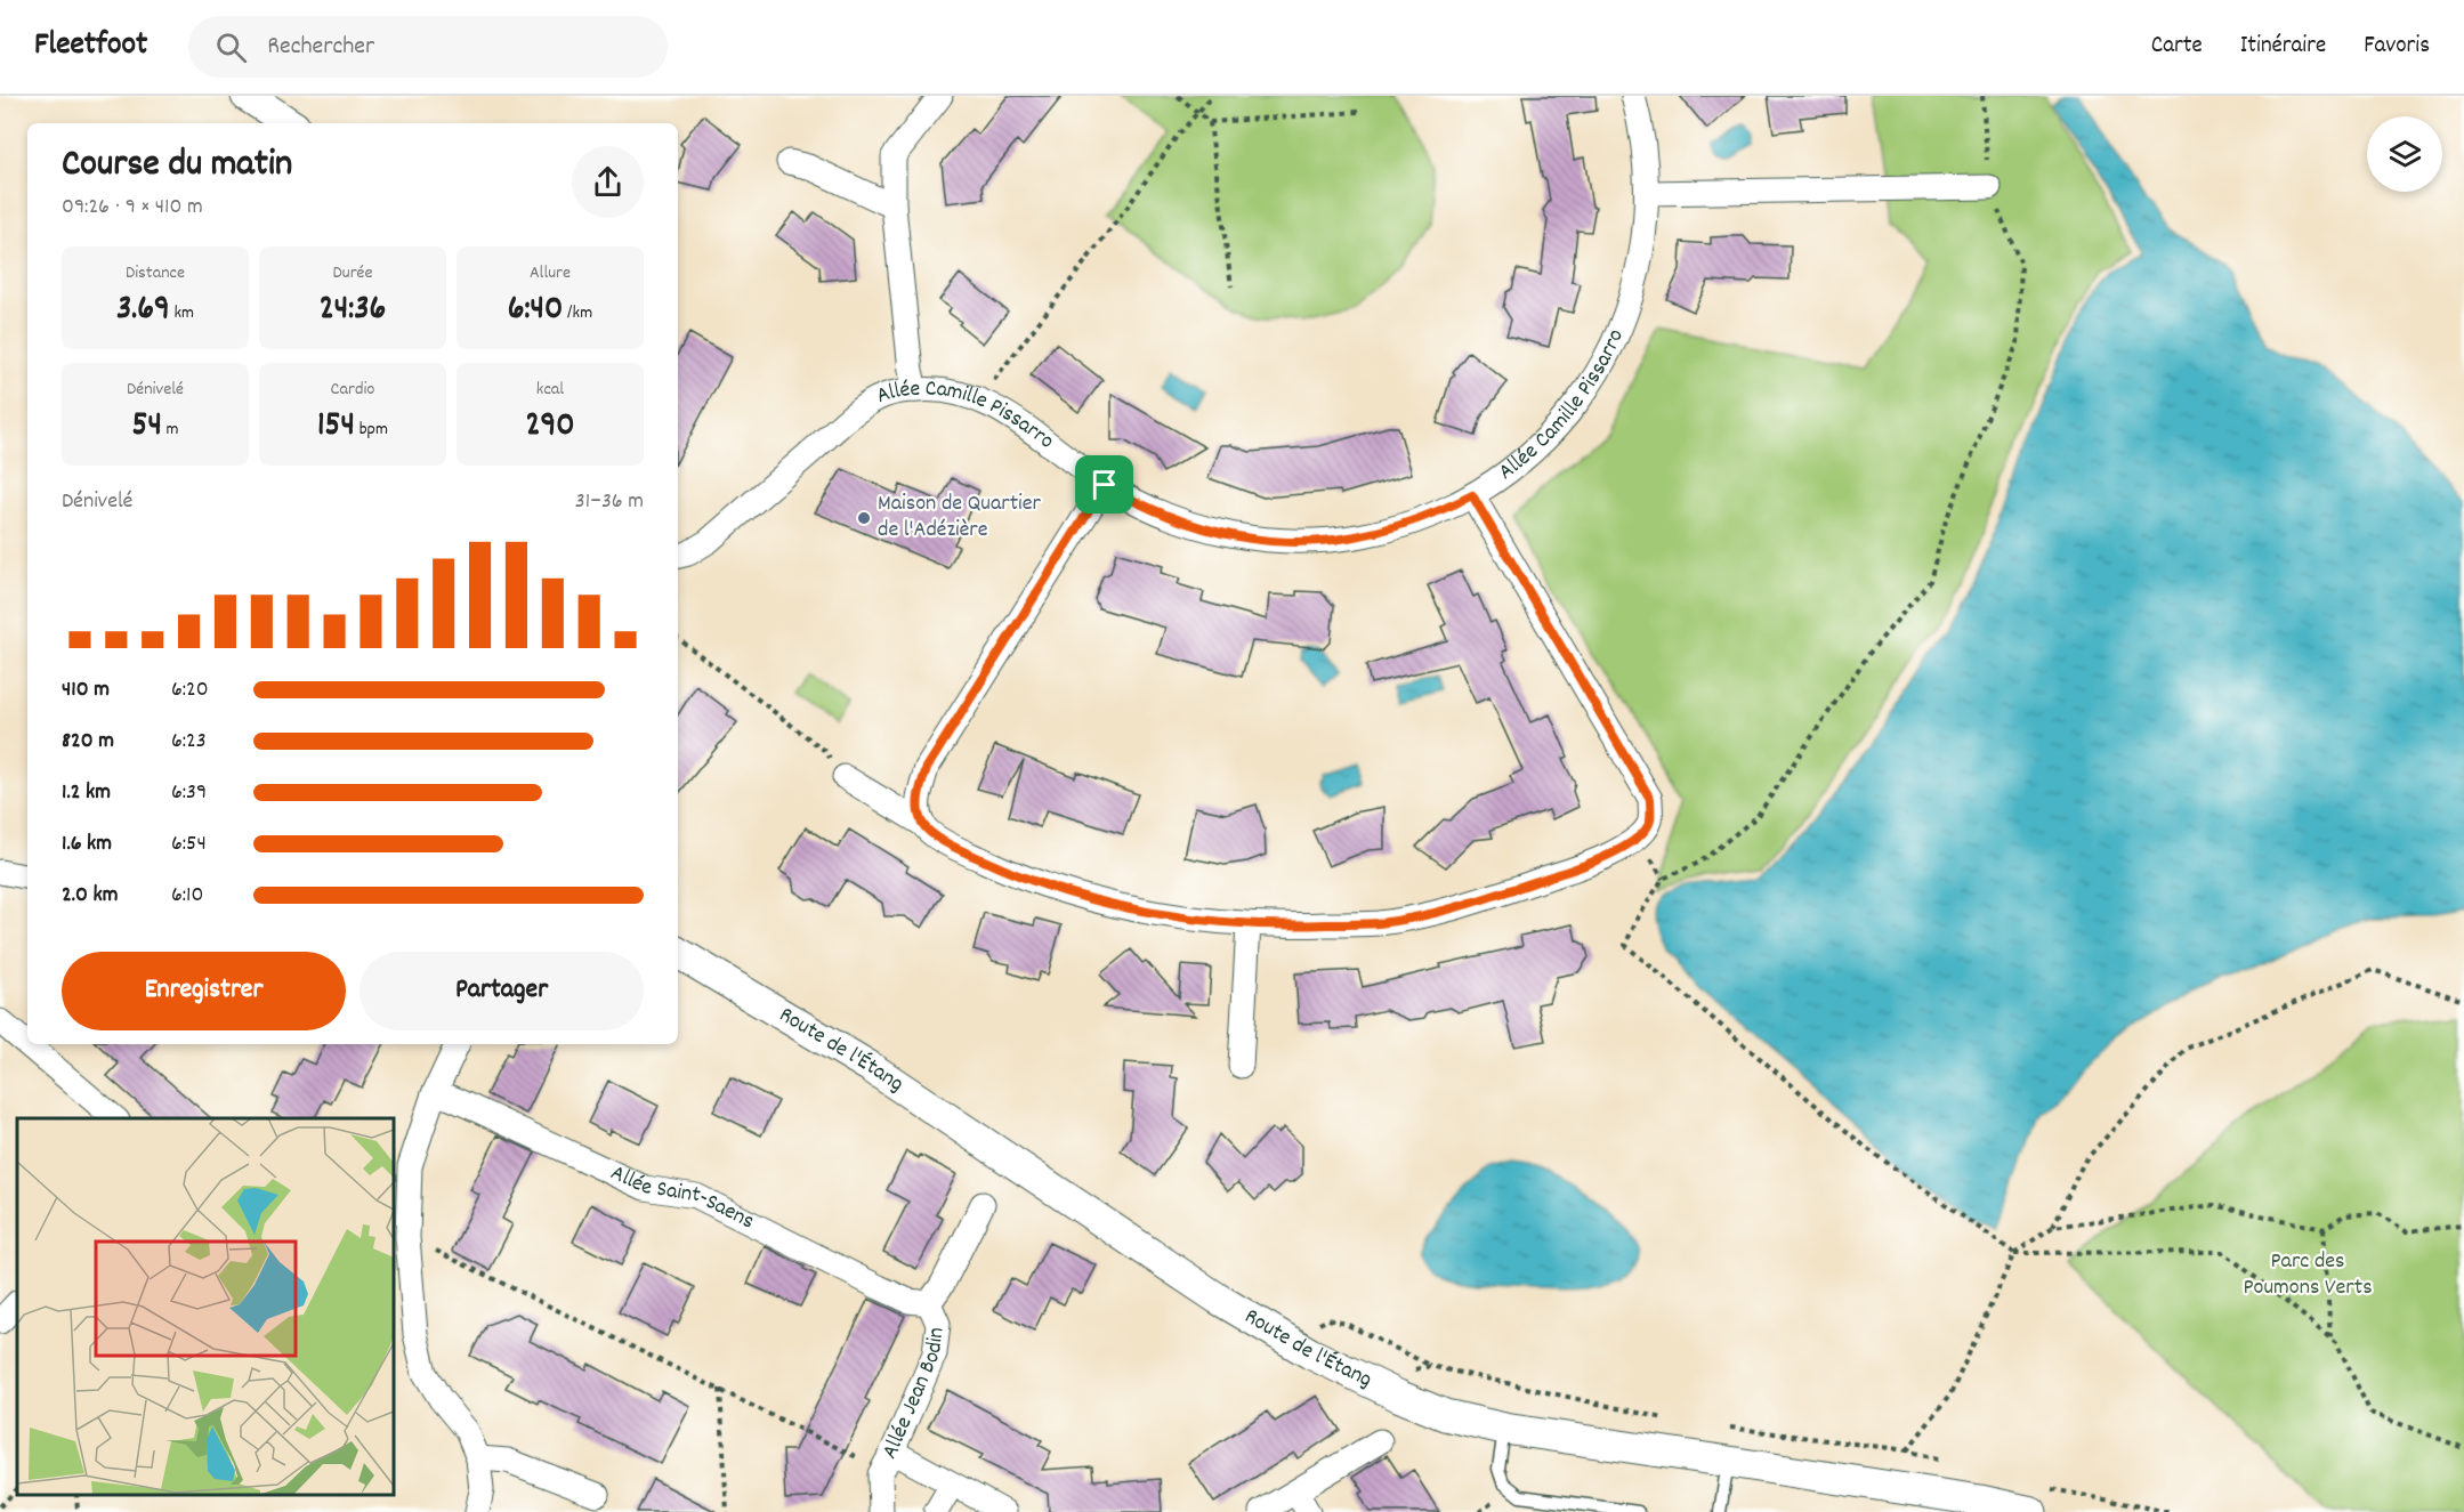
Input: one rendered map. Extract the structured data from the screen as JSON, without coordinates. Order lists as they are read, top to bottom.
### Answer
{
  "streets": {
    "street": [
      "Allée Camille Pissarro",
      "Route de l'Étang",
      "Allée Saint-Saens",
      "Allée Jean Bodin"
    ]
  },
  "crossings": [
    ["Allée Saint-Saens", "Allée Jean Bodin"]
  ],
  "parks": ["Parc des Poumons Verts"],
  "places": ["Maison de Quartier de l'Adézière"],
  "page": {
    "header": "Fleetfoot",
    "search": "Rechercher",
    "nav": ["Carte", "Itinéraire", "Favoris"],
    "heading": ["Course du matin", "09:26 · 9 × 410 m"],
    "stats": [
      ["Distance", "3.69 km"],
      ["Durée", "24:36"],
      ["Allure", "6:40 /km"],
      ["Dénivelé", "54 m"],
      ["Cardio", "154 bpm"],
      ["kcal", "290"]
    ],
    "chart": ["Dénivelé", "31–36 m"],
    "list": [
      {
        "name": "410 m",
        "note": "6:20"
      },
      {
        "name": "820 m",
        "note": "6:23"
      },
      {
        "name": "1.2 km",
        "note": "6:39"
      },
      {
        "name": "1.6 km",
        "note": "6:54"
      },
      {
        "name": "2.0 km",
        "note": "6:10"
      }
    ],
    "buttons": ["Enregistrer", "Partager"]
  }
}
